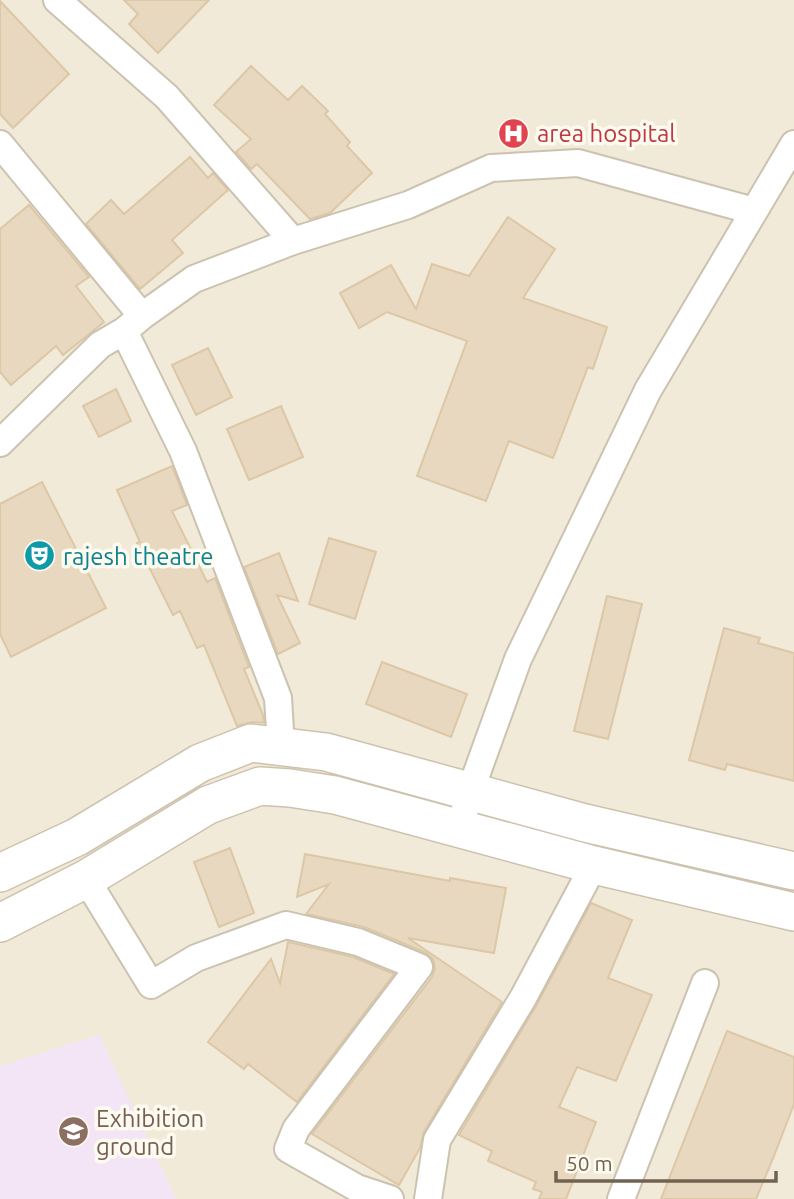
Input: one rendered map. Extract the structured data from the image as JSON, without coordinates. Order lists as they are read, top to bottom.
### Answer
{
  "places": {
    "hospital": ["area hospital"],
    "theatre": ["rajesh theatre"],
    "school or university": ["Exhibition ground"]
  },
  "scale_bar": "50 m"
}
